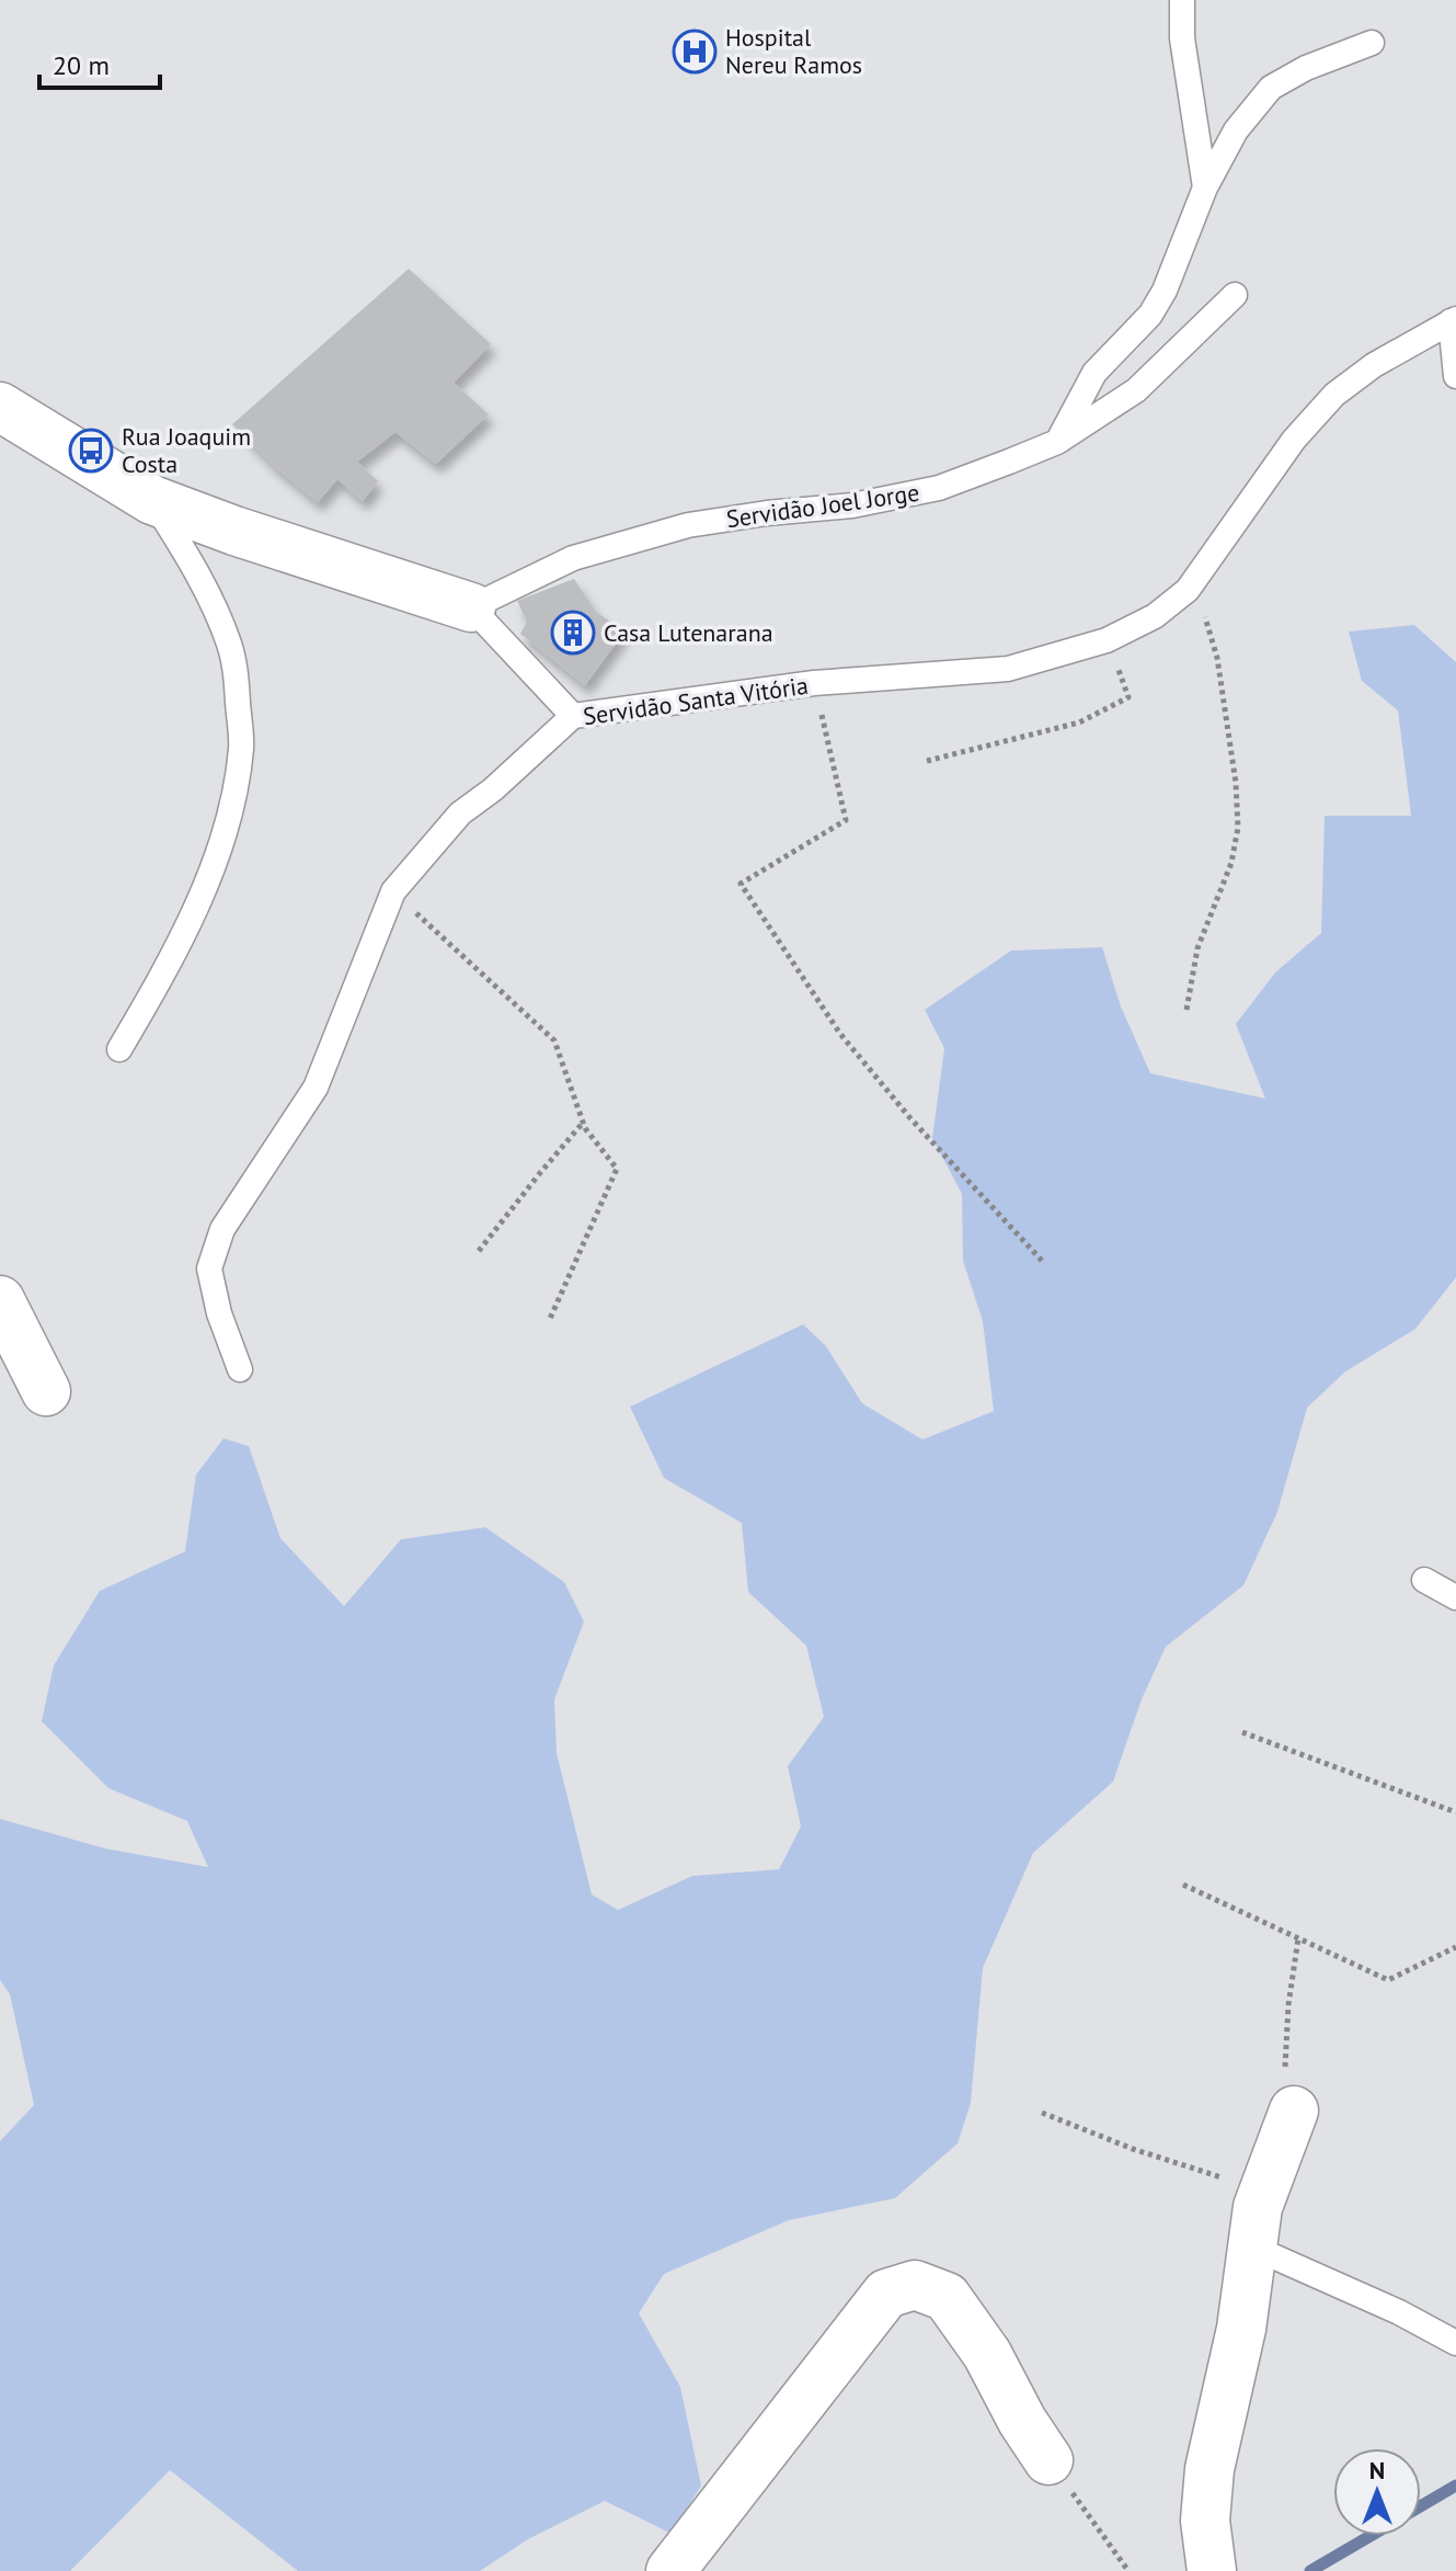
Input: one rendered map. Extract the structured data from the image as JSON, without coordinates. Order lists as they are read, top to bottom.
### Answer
{
  "streets": {
    "lane": ["Servidão Joel Jorge", "Servidão Santa Vitória"]
  },
  "places": {
    "hospital": ["Hospital Nereu Ramos"],
    "bus stop": ["Rua Joaquim Costa"],
    "building": ["Casa Lutenarana"]
  },
  "scale_bar": "20 m",
  "north": "top"
}
